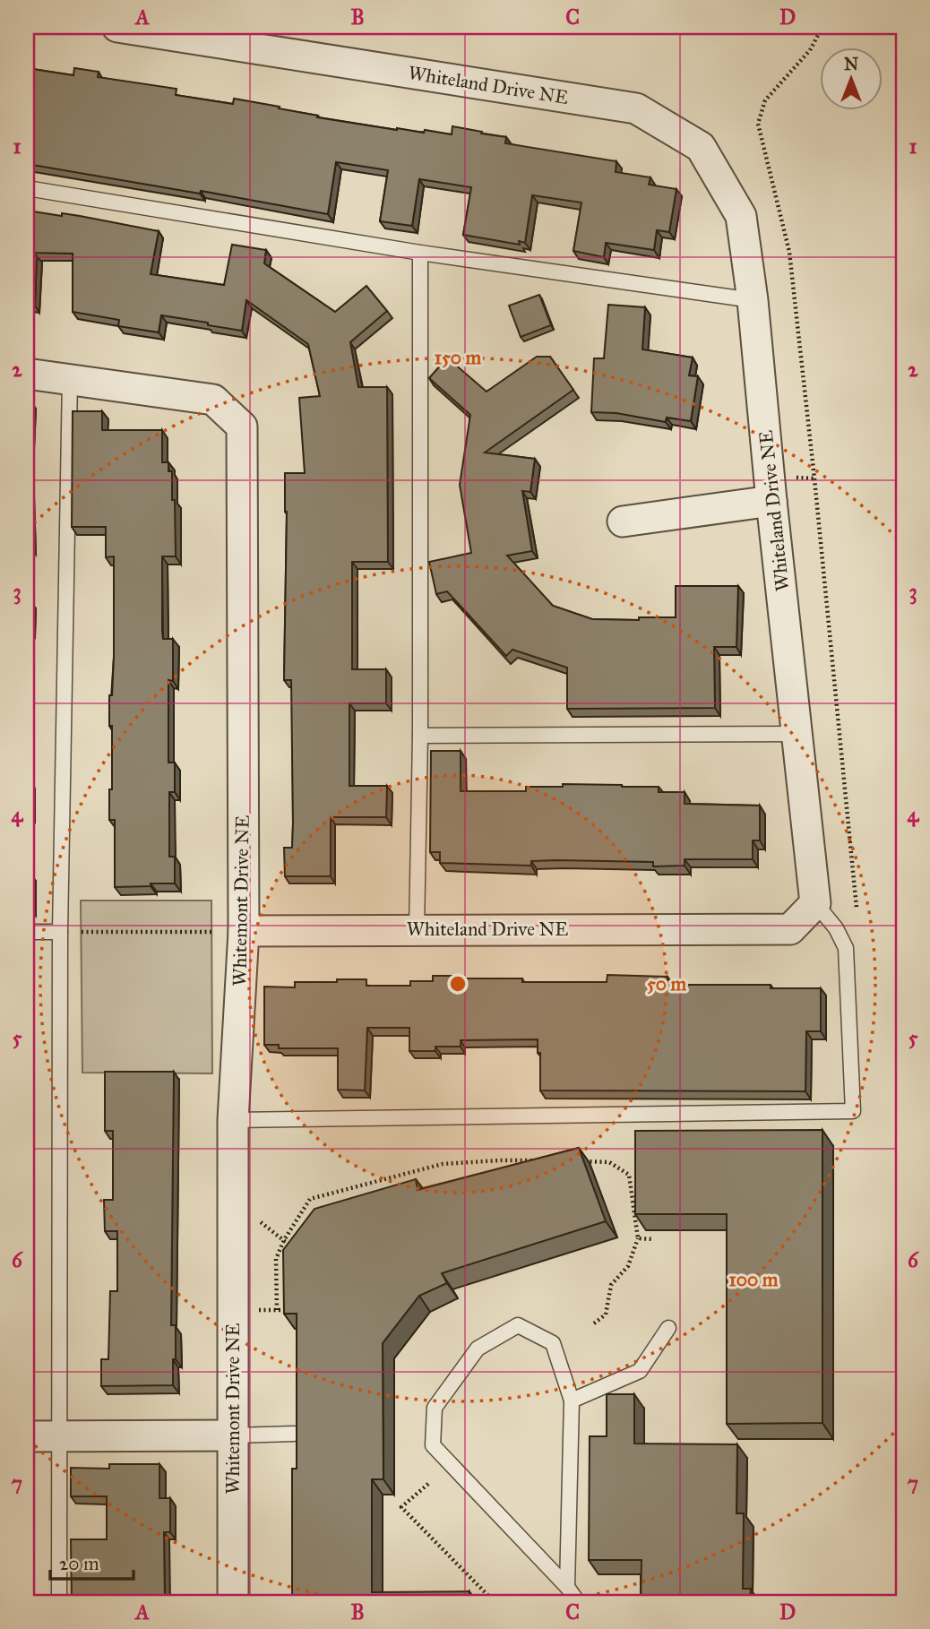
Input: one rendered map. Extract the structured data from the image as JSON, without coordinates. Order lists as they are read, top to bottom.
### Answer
{
  "streets": {
    "street": ["Whiteland Drive NE", "Whitemont Drive NE"]
  },
  "crossings": [
    ["Whiteland Drive NE", "Whitemont Drive NE"]
  ],
  "scale_bar": "20 m",
  "north": "top",
  "grid": {
    "columns": [
      "A",
      "B",
      "C",
      "D"
    ],
    "rows": [
      "1",
      "2",
      "3",
      "4",
      "5",
      "6",
      "7"
    ]
  },
  "rings": ["150 m", "50 m", "100 m"]
}
